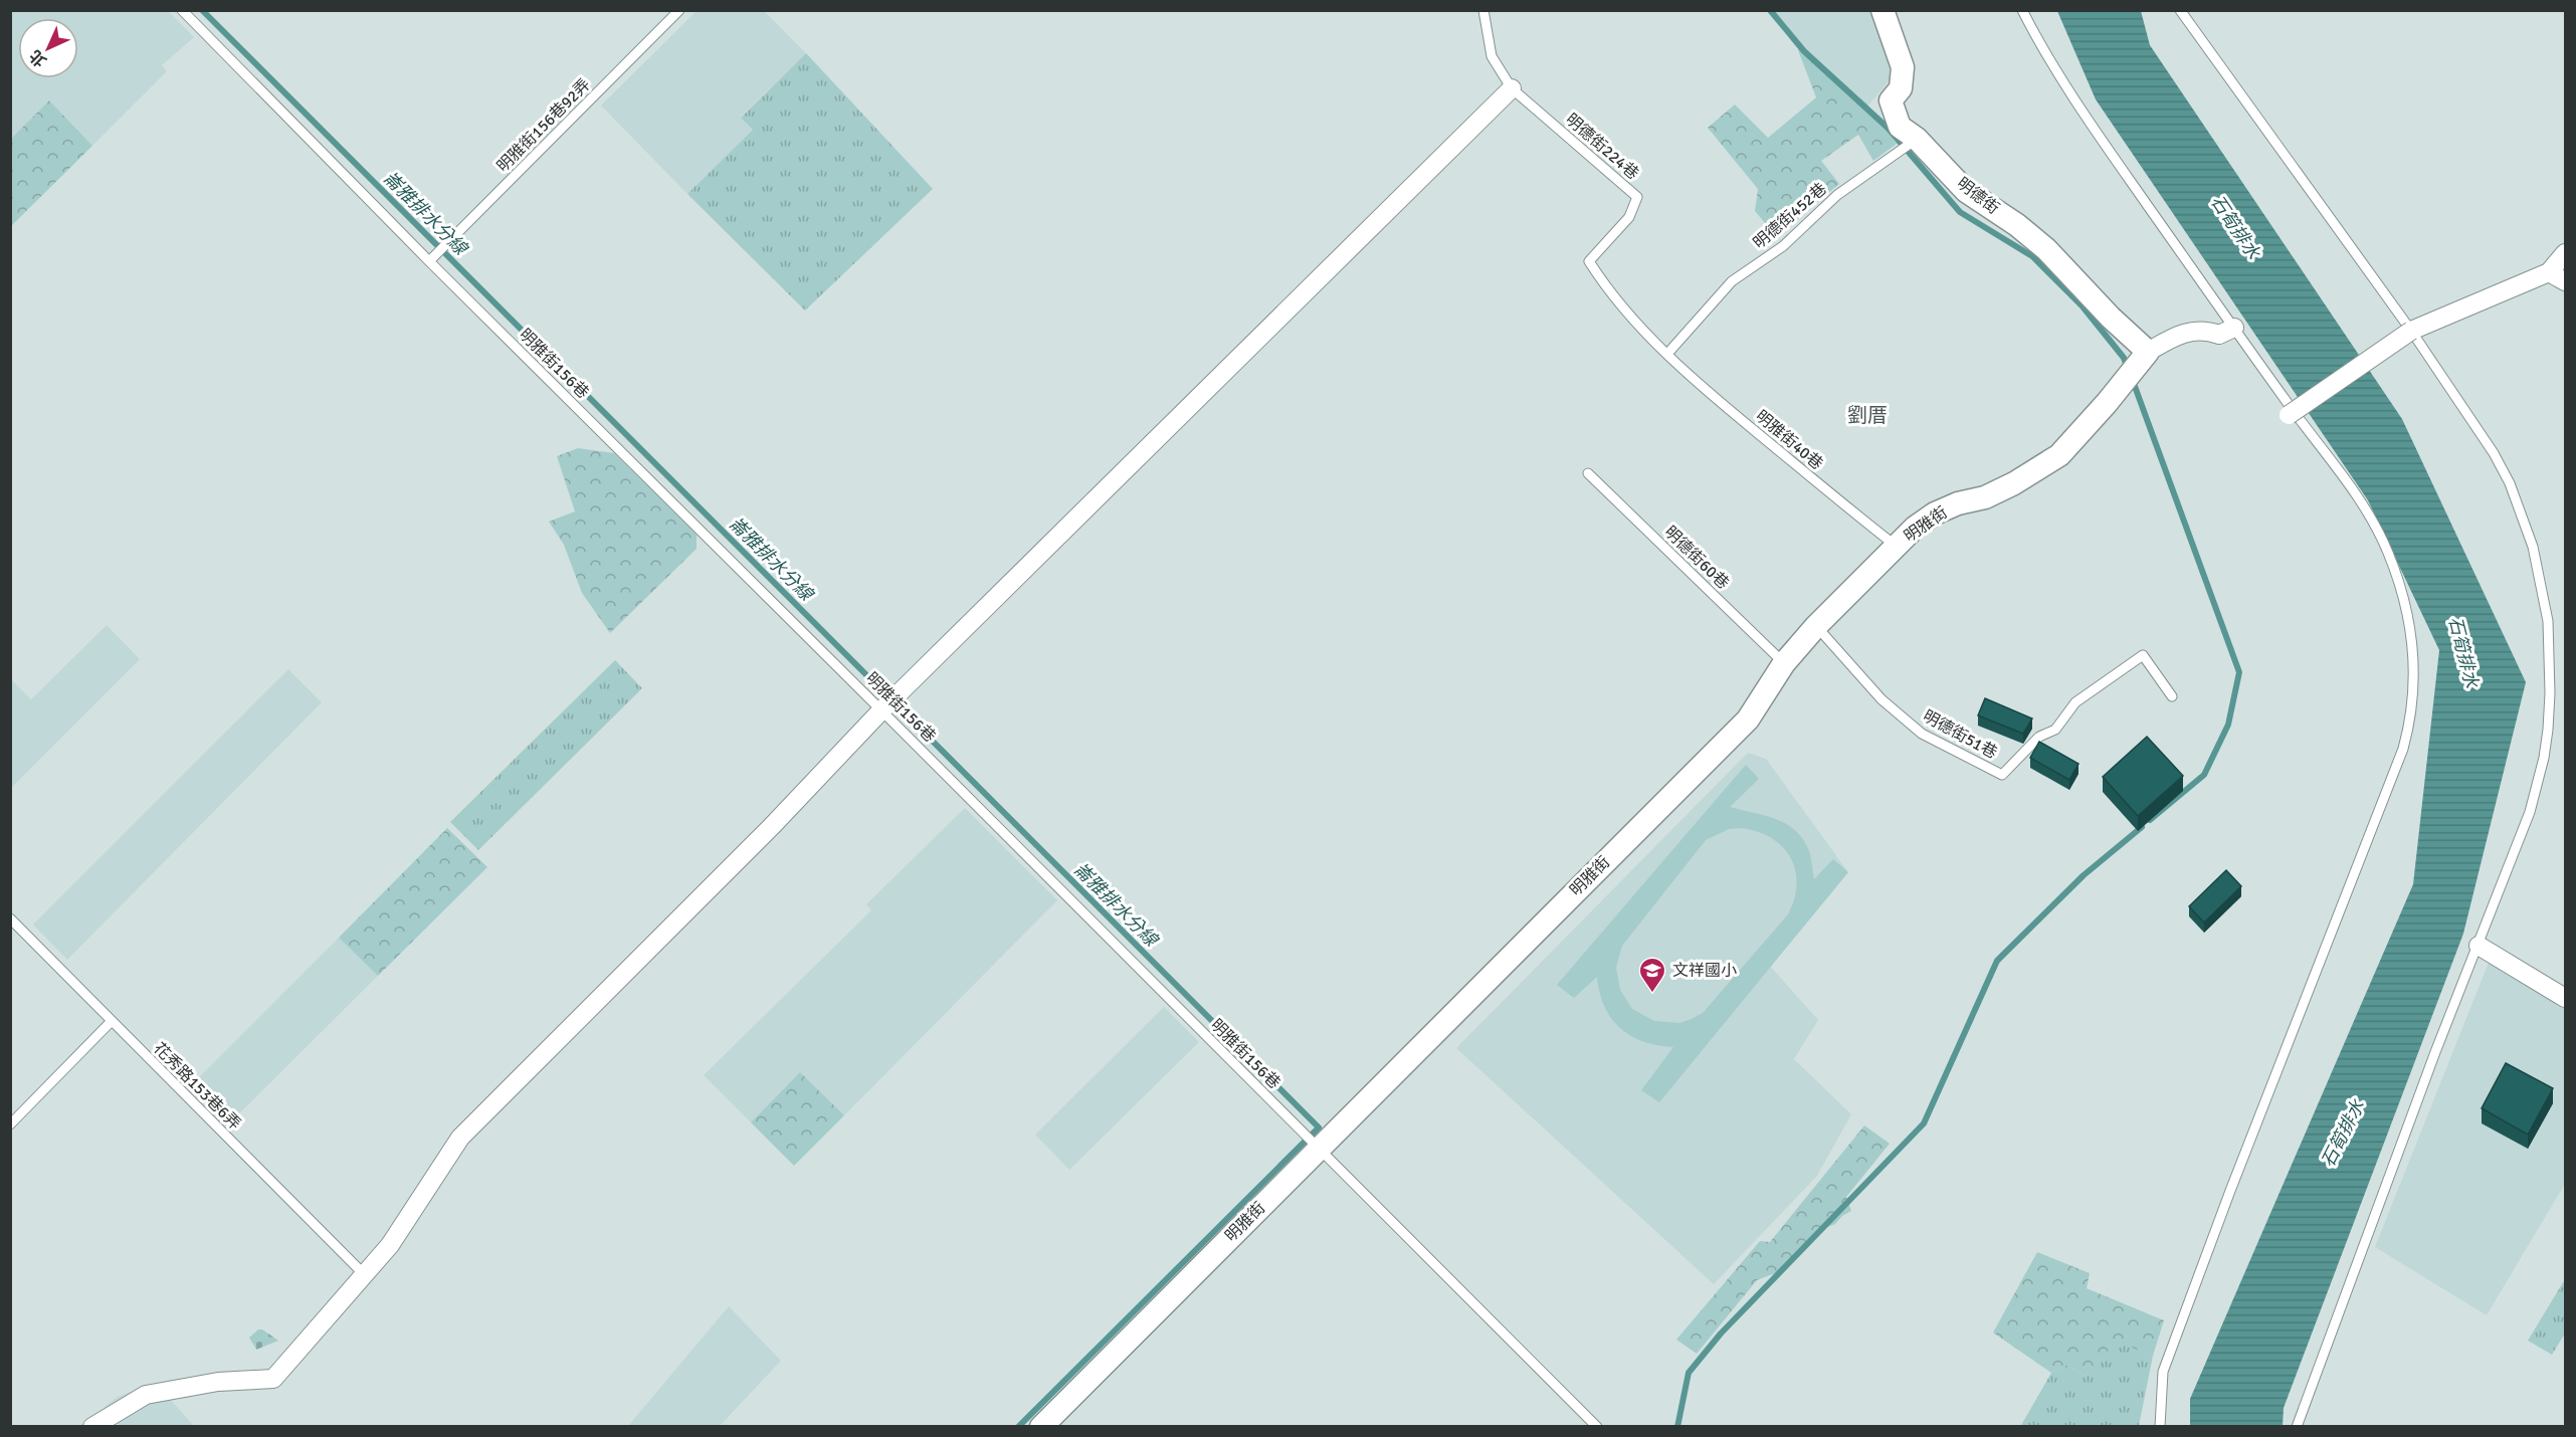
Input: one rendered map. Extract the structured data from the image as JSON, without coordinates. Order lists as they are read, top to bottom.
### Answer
{
  "streets": {
    "street": ["明德街", "明雅街"],
    "lane": [
      "明雅街156巷92弄",
      "明德街224巷",
      "明德街452巷",
      "明雅街156巷",
      "明雅街40巷",
      "明德街60巷",
      "明德街51巷",
      "花秀路153巷6弄"
    ]
  },
  "crossings": [
    ["明雅街156巷92弄", "明雅街156巷"],
    ["明德街224巷", "明德街452巷"],
    ["明德街224巷", "明雅街40巷"],
    ["明德街", "明德街452巷"],
    ["明德街", "明雅街"],
    ["明德街452巷", "明雅街40巷"],
    ["明雅街156巷", "明雅街"],
    ["明雅街40巷", "明雅街"],
    ["明雅街", "明德街60巷"],
    ["明雅街", "明德街51巷"]
  ],
  "districts": ["劉厝"],
  "water": ["崙雅排水分線", "石筍排水"],
  "places": {
    "school or university": ["文祥國小"]
  },
  "north": "bottom left"
}
